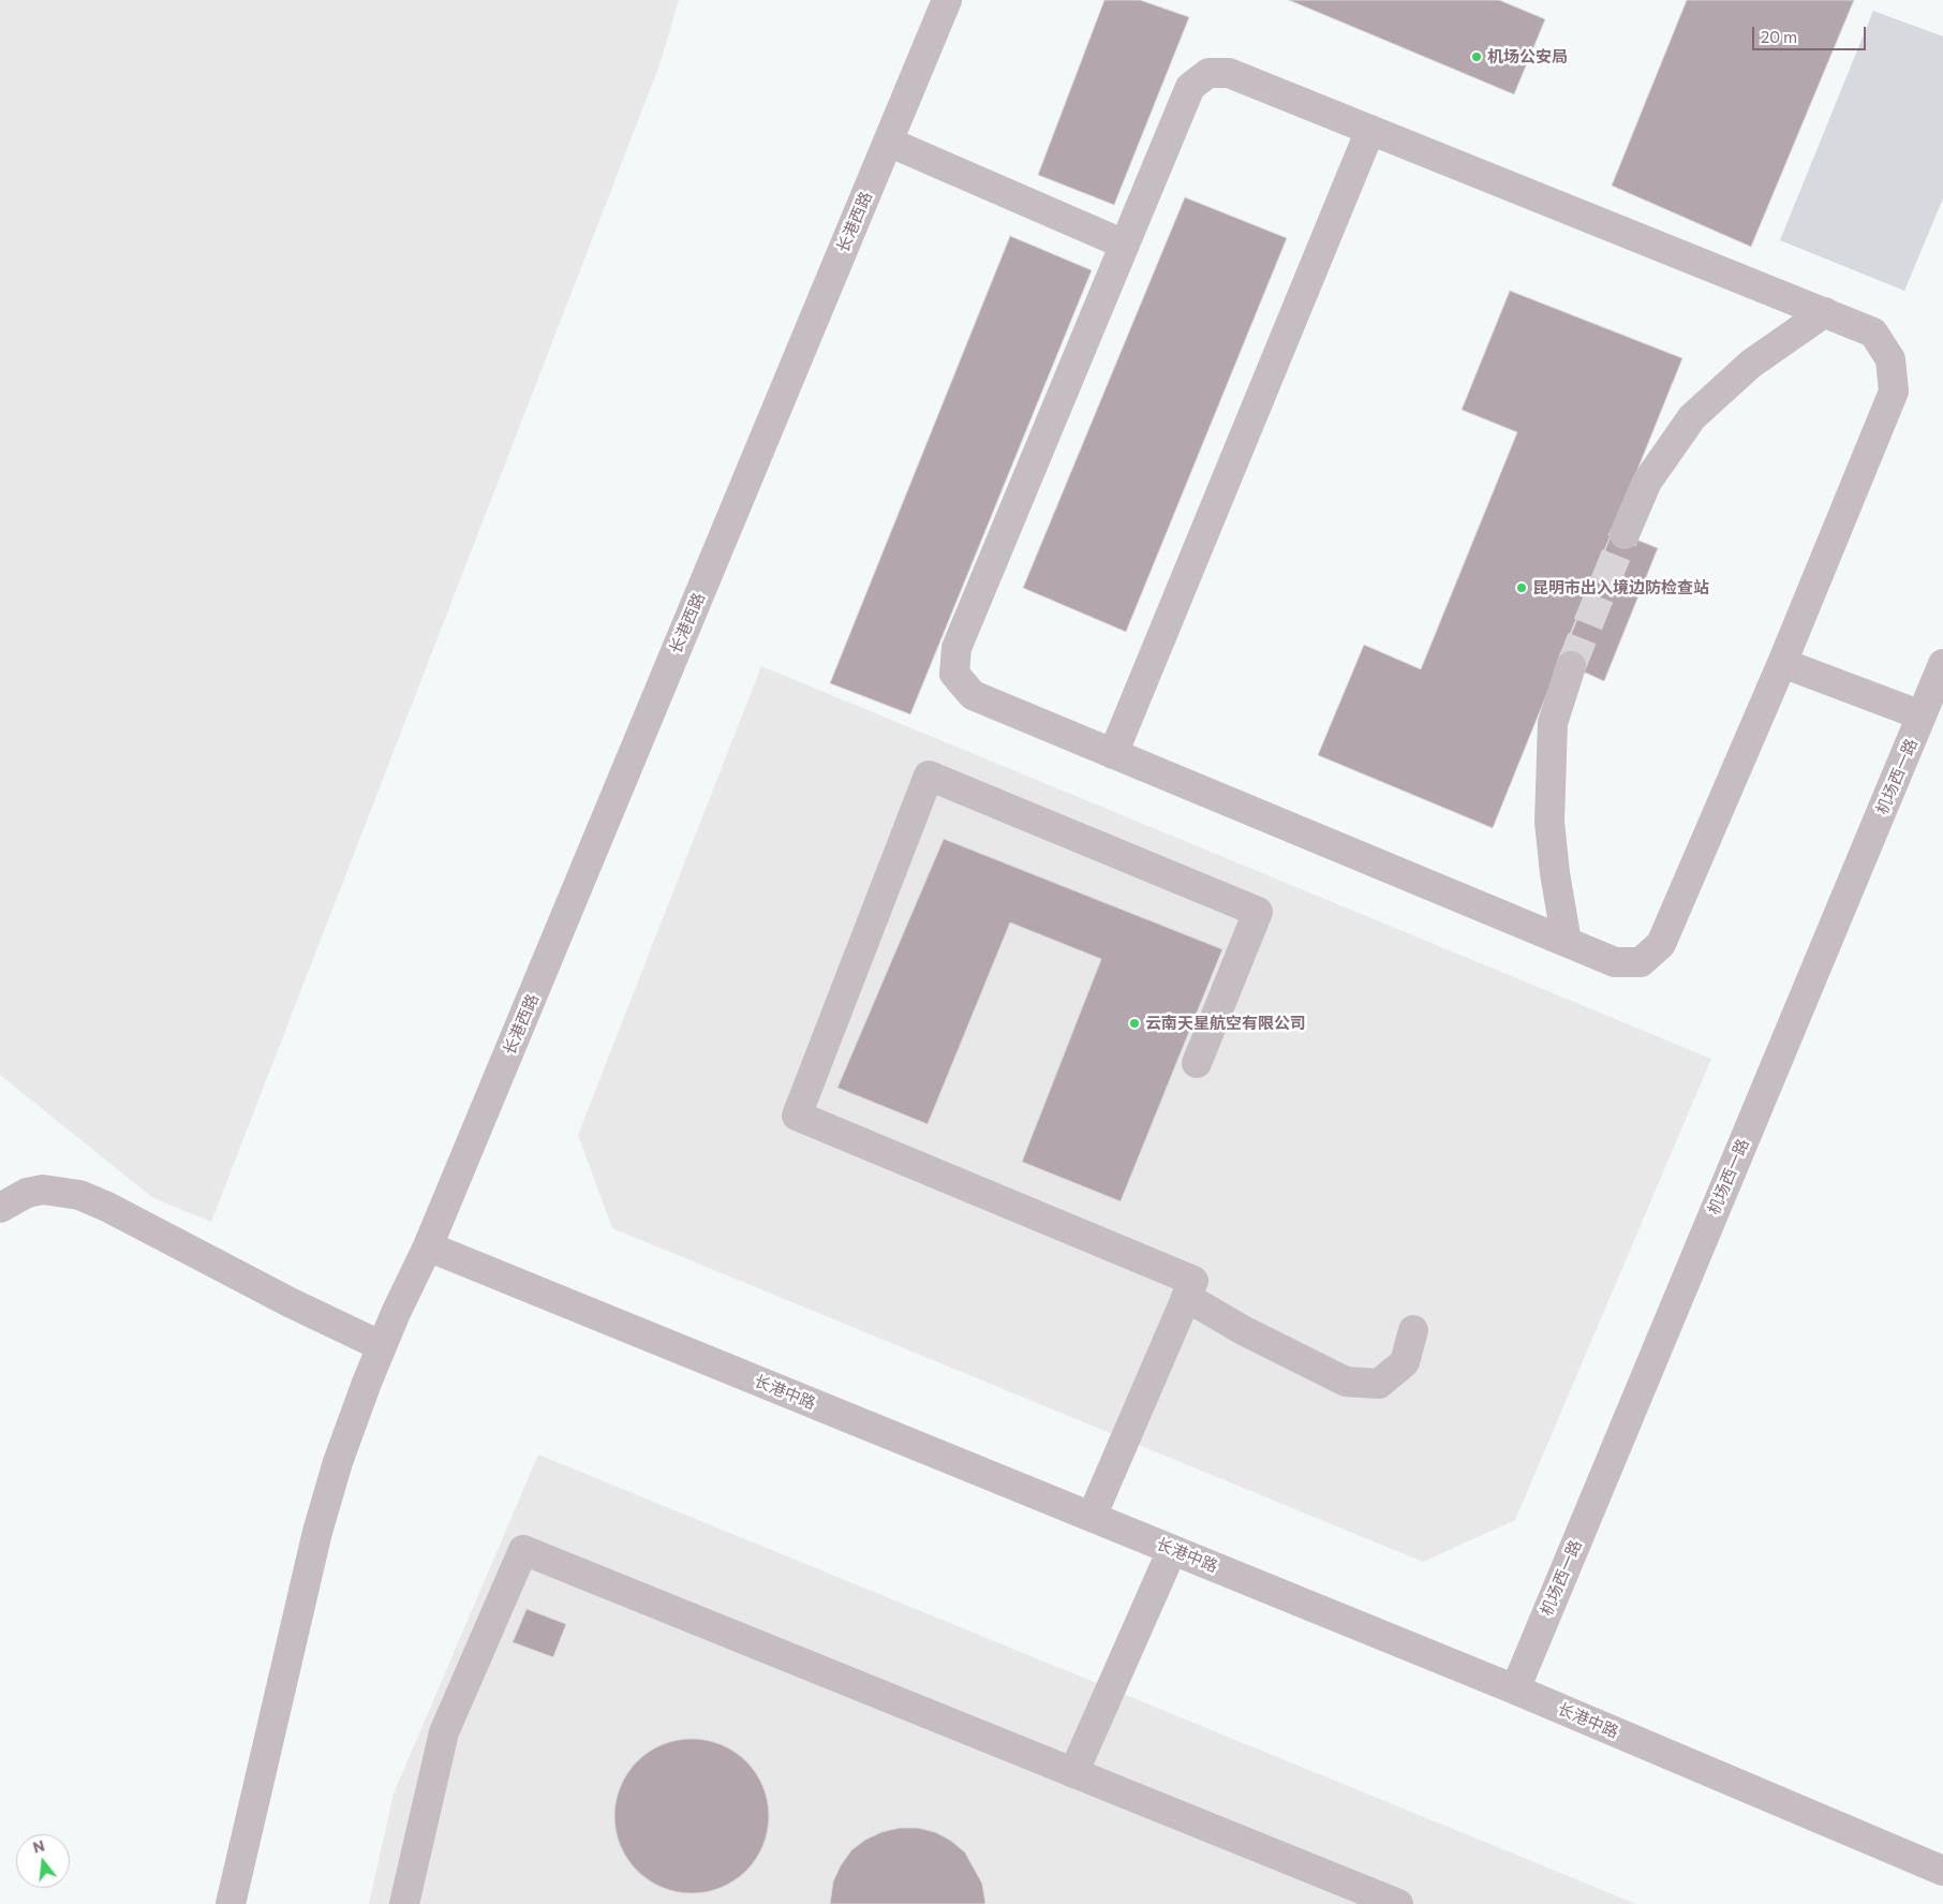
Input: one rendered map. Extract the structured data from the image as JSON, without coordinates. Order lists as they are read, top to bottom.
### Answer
{
  "streets": {
    "street": ["长港西路", "机场西一路", "长港中路"]
  },
  "crossings": [
    ["长港西路", "长港中路"],
    ["机场西一路", "长港中路"]
  ],
  "places": ["机场公安局", "昆明市出入境边防检查站", "云南天星航空有限公司"],
  "scale_bar": "20 m",
  "north": "top"
}
